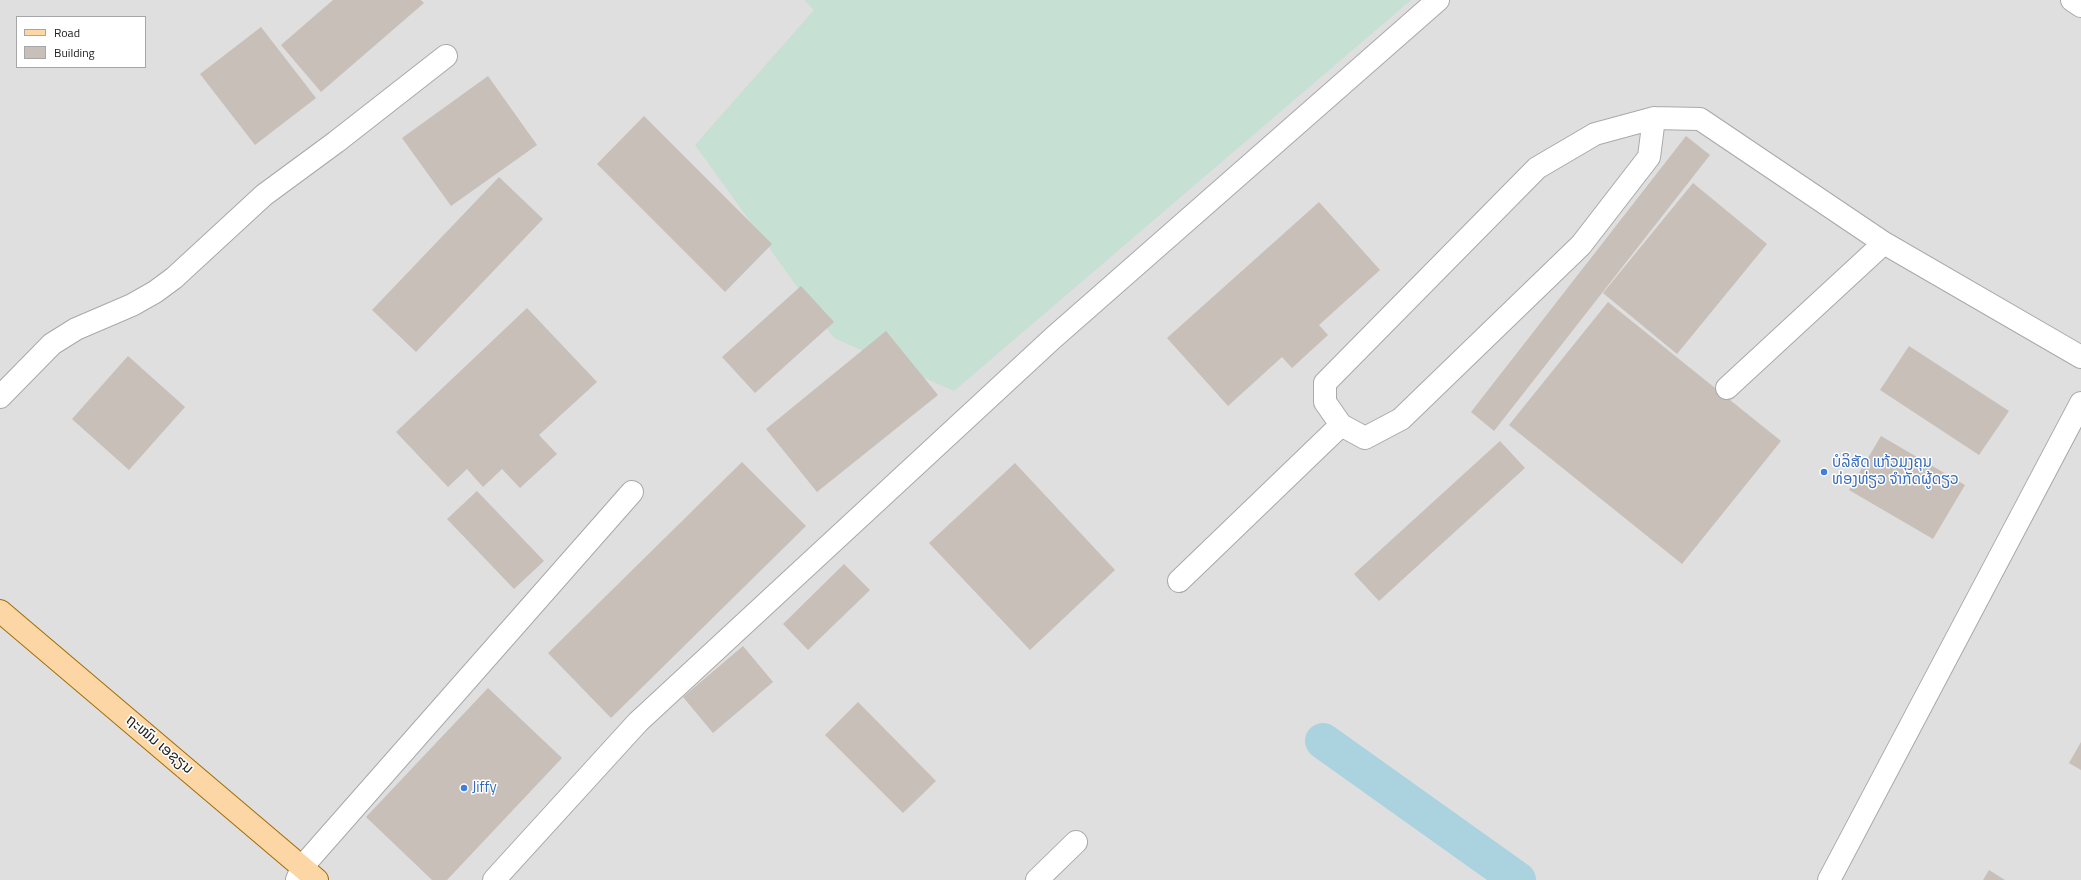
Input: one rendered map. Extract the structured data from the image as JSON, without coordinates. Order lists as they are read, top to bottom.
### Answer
{
  "streets": {
    "main road": ["ຖະໜົນ ເອຊຽນ"]
  },
  "places": ["ບໍລິສັດ ແກ້ວມຸງຄຸນ ທ່ອງທ່ຽວ ຈຳກັດຜູ້ດຽວ", "Jiffy"],
  "legend": ["Road", "Building"]
}
